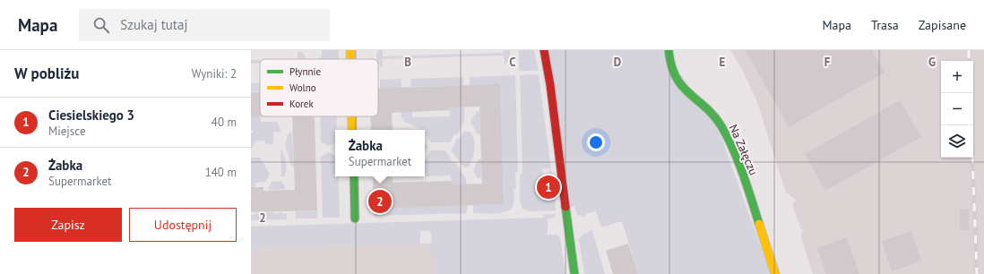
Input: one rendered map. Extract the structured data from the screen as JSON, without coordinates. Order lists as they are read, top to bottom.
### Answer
{
  "streets": {
    "street": ["Na Załęczu"]
  },
  "legend": ["Płynnie", "Wolno", "Korek"],
  "page": {
    "header": "Mapa",
    "search": "Szukaj tutaj",
    "nav": ["Mapa", "Trasa", "Zapisane"],
    "heading": ["W pobliżu", "Wyniki: 2"],
    "map_buttons": ["+", "−"],
    "list": [
      {
        "mark": "1",
        "name": "Ciesielskiego 3",
        "note": "Miejsce",
        "value": "40 m"
      },
      {
        "mark": "2",
        "name": "Żabka",
        "note": "Supermarket",
        "value": "140 m"
      }
    ],
    "popup": ["Żabka", "Supermarket"],
    "pins": ["1", "2"],
    "buttons": ["Zapisz", "Udostępnij"]
  },
  "grid": {
    "columns": [
      "B",
      "C",
      "D",
      "E",
      "F",
      "G"
    ],
    "rows": ["2"]
  }
}
